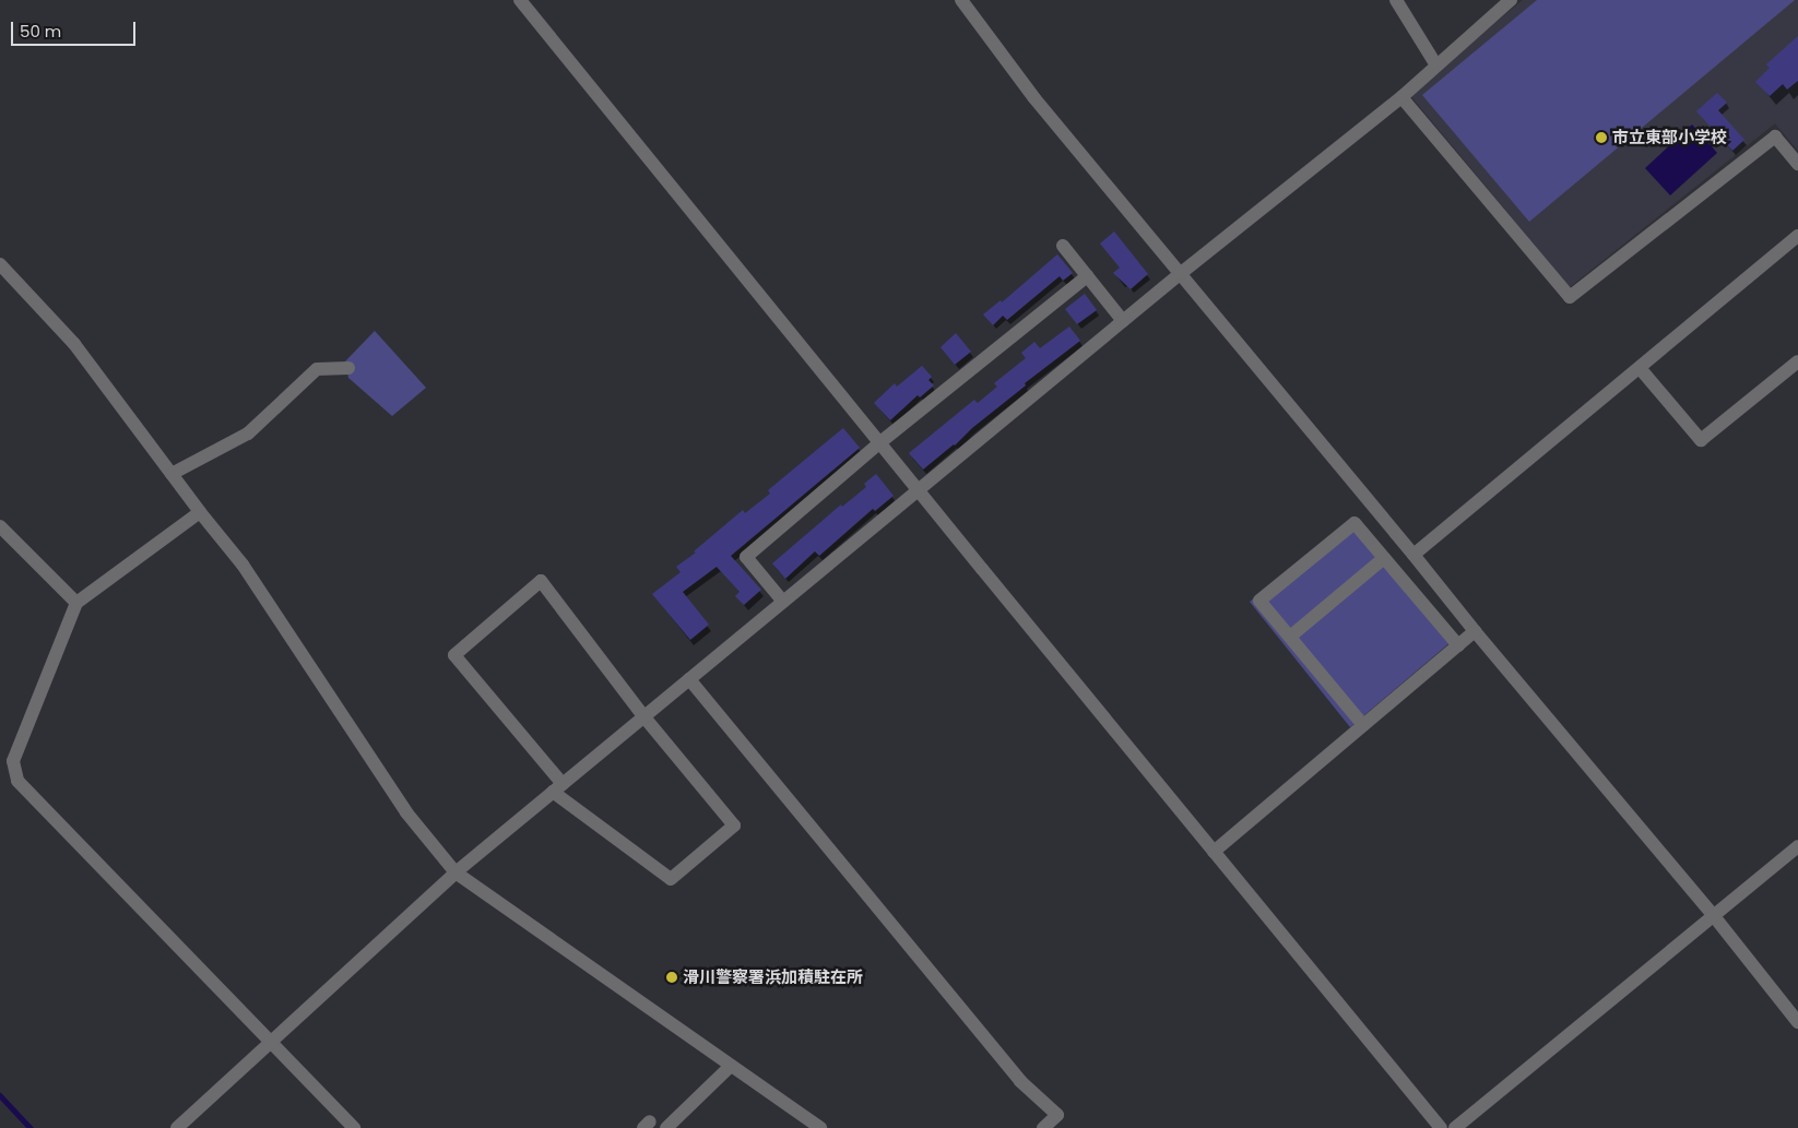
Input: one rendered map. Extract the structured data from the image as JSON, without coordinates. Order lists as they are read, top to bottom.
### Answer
{
  "places": ["市立東部小学校", "滑川警察署浜加積駐在所"],
  "scale_bar": "50 m"
}
